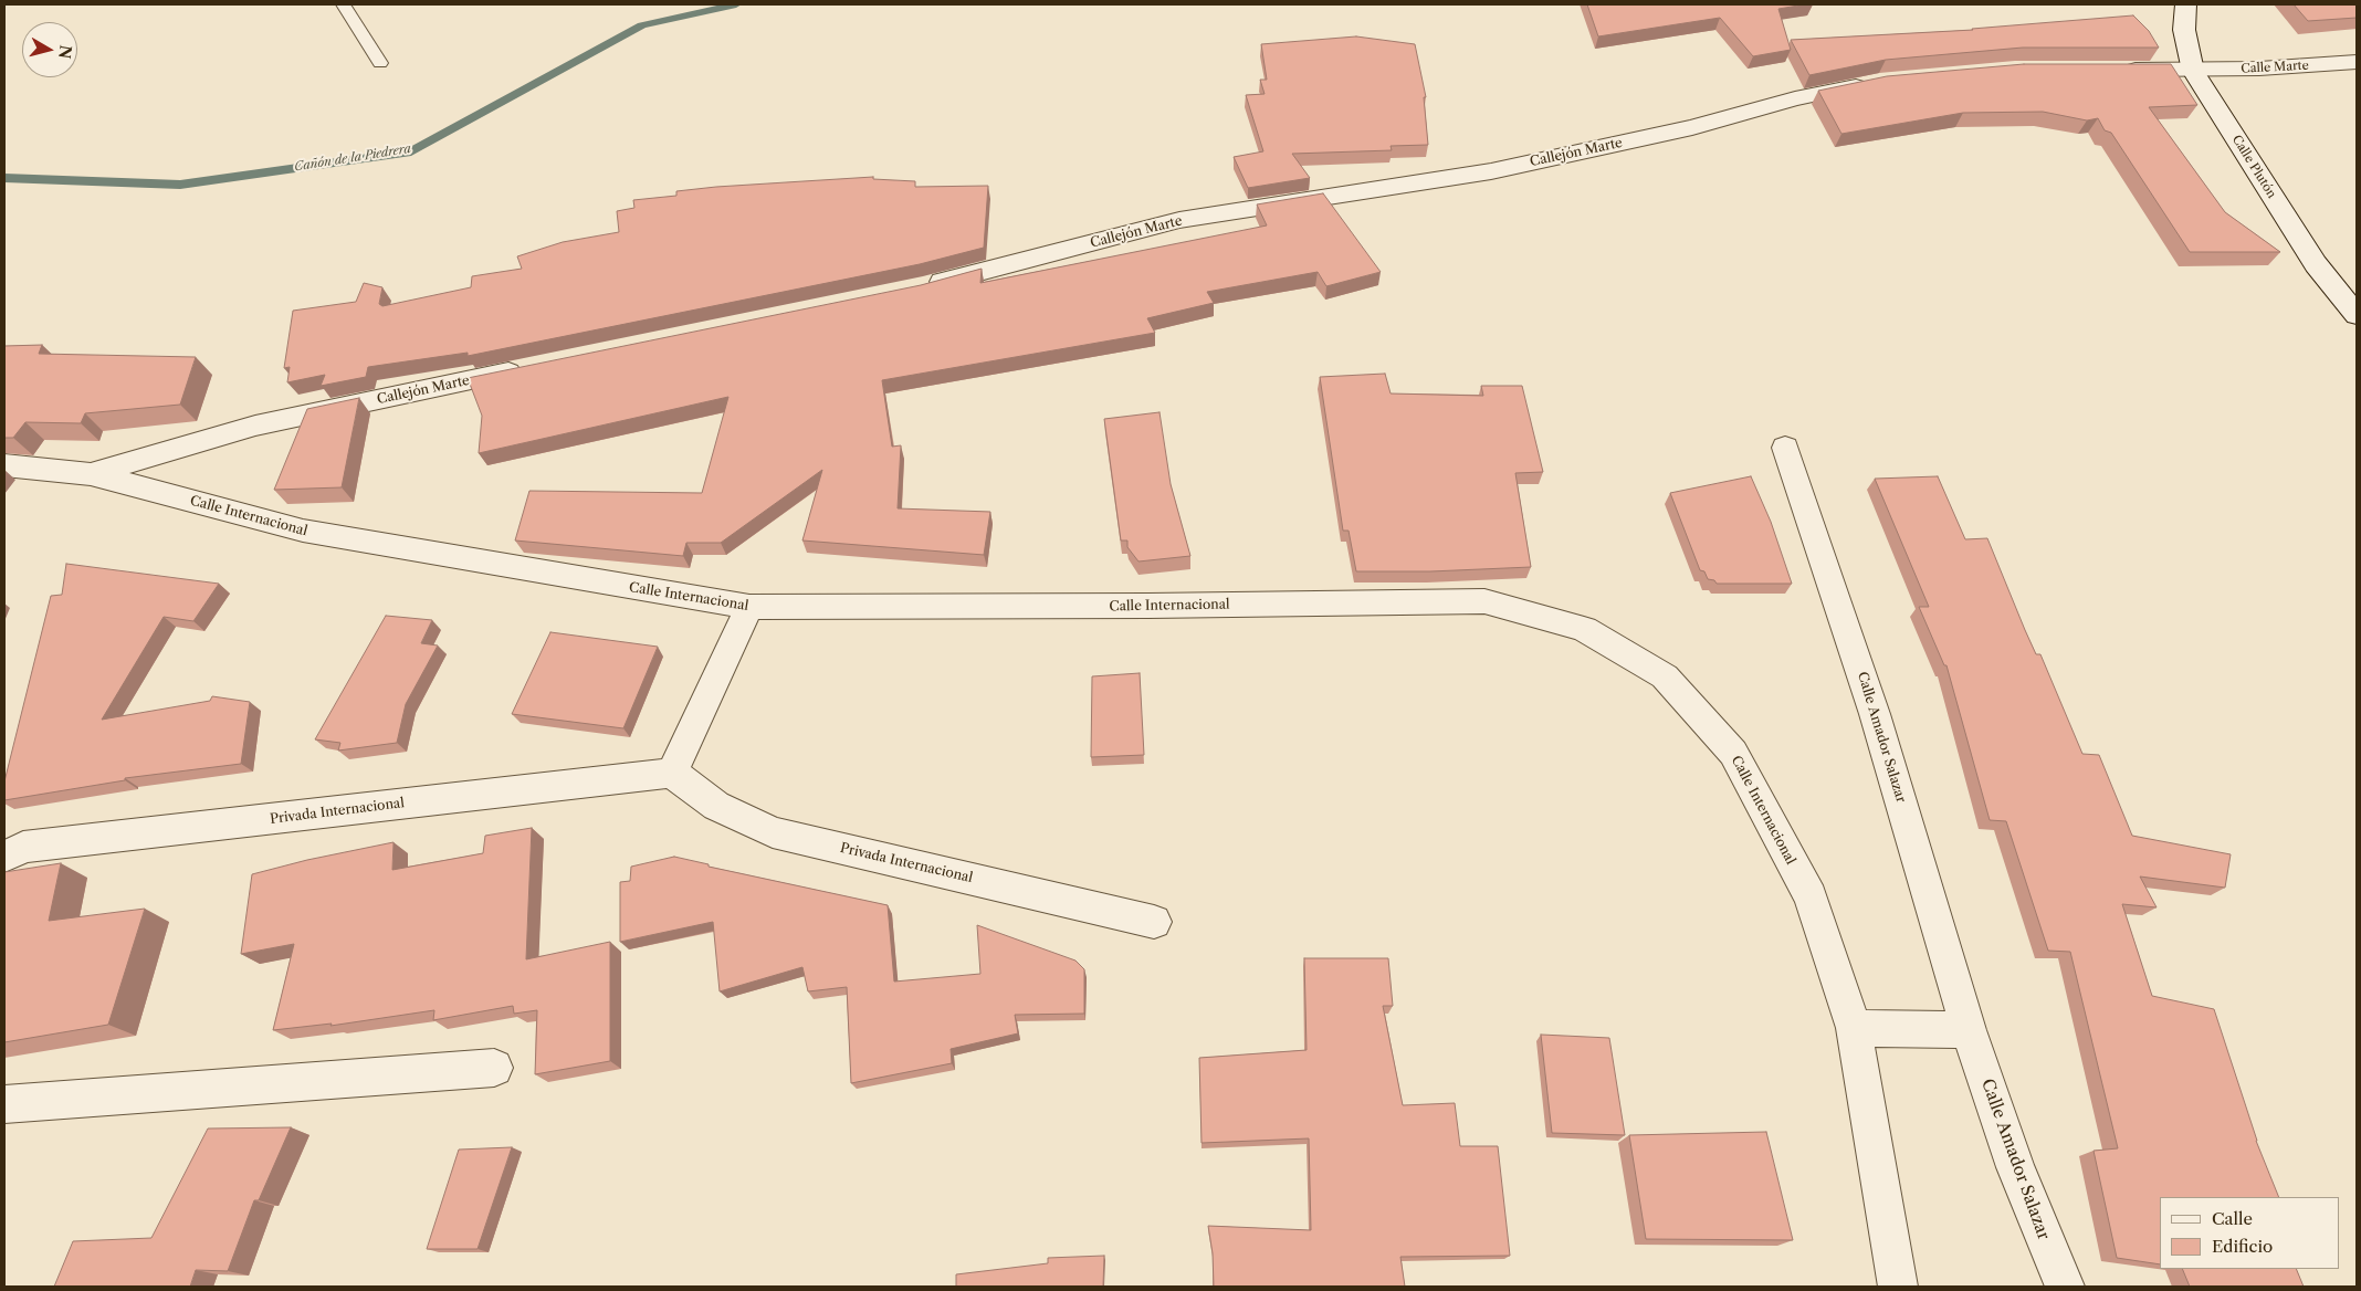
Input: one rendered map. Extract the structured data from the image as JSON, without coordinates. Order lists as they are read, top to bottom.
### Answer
{
  "streets": {
    "street": [
      "Calle Marte",
      "Callejón Marte",
      "Calle Plutón",
      "Calle Internacional",
      "Calle Amador Salazar",
      "Privada Internacional"
    ]
  },
  "crossings": [
    ["Calle Marte", "Calle Plutón"],
    ["Callejón Marte", "Calle Internacional"]
  ],
  "water": ["Cañón de la Piedrera"],
  "legend": ["Calle", "Edificio"],
  "north": "right"
}
